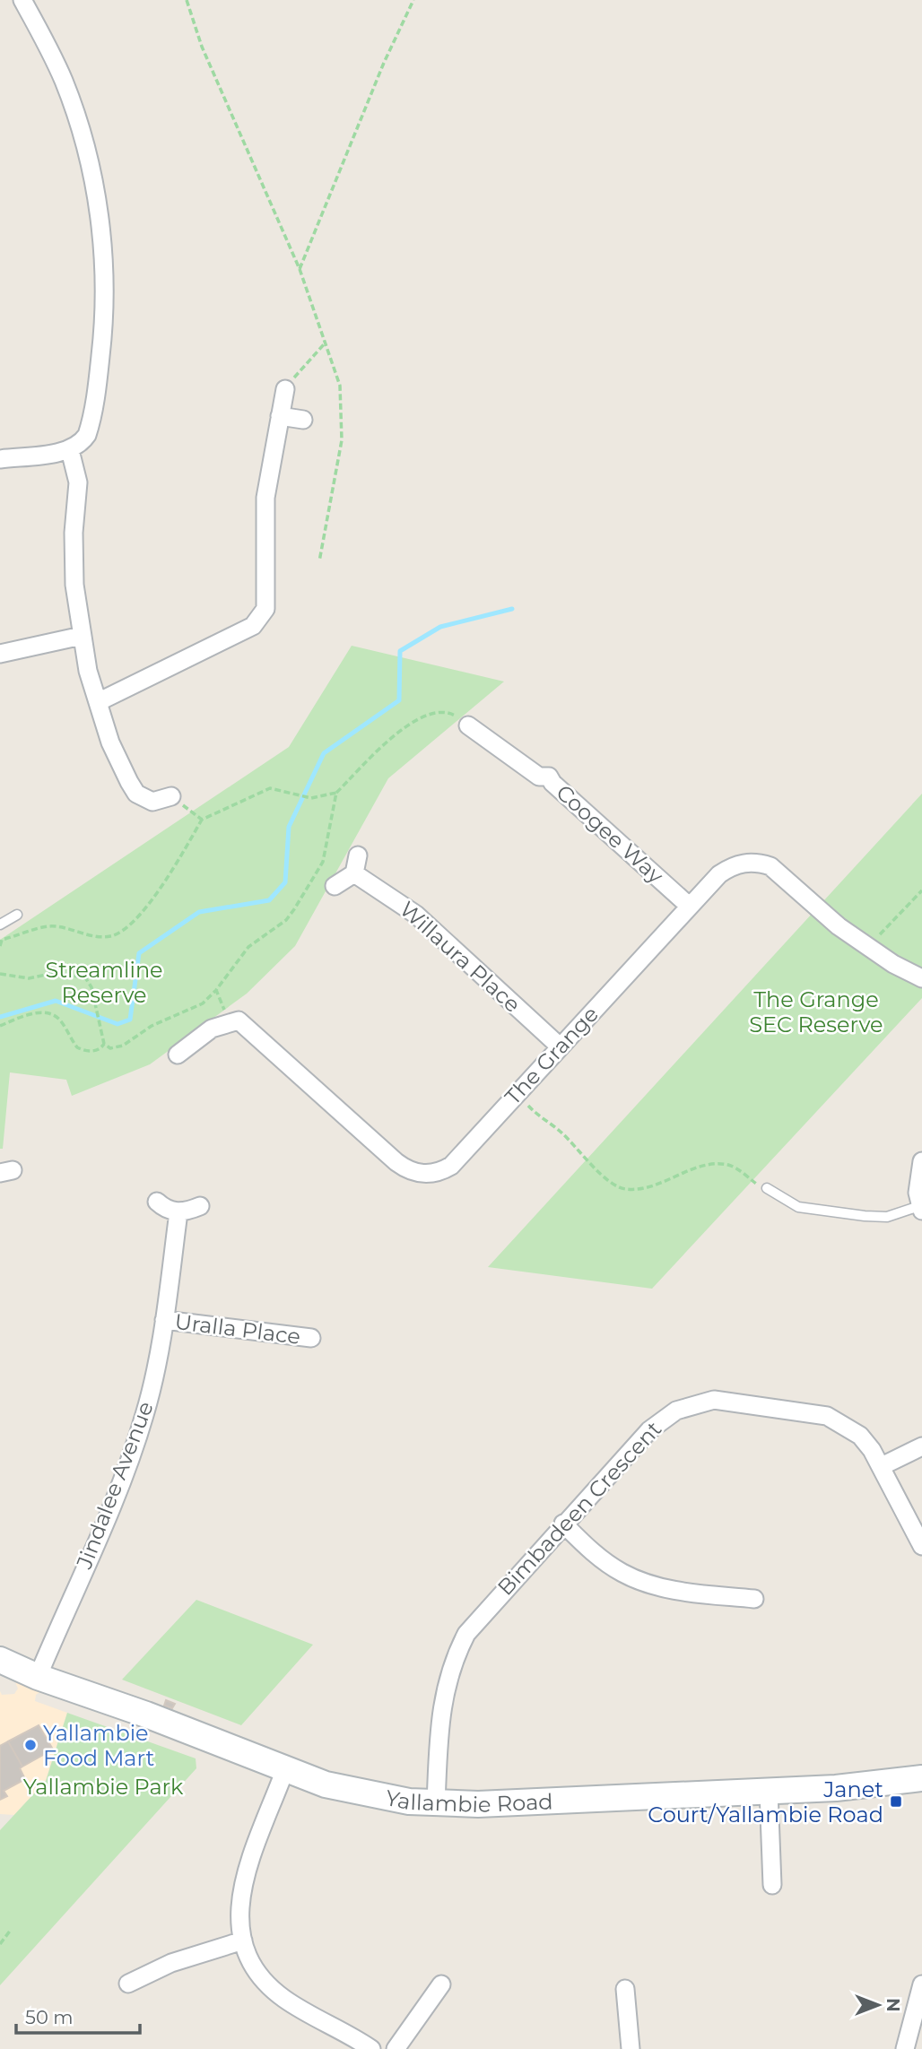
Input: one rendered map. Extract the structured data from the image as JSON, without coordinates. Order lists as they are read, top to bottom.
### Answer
{
  "streets": {
    "street": [
      "Coogee Way",
      "Willaura Place",
      "The Grange",
      "Uralla Place",
      "Jindalee Avenue",
      "Bimbadeen Crescent",
      "Yallambie Road"
    ]
  },
  "crossings": [
    ["Coogee Way", "The Grange"],
    ["Willaura Place", "The Grange"],
    ["Uralla Place", "Jindalee Avenue"],
    ["Jindalee Avenue", "Yallambie Road"],
    ["Bimbadeen Crescent", "Yallambie Road"]
  ],
  "parks": ["Streamline Reserve", "The Grange SEC Reserve", "Yallambie Park"],
  "places": {
    "other": ["Yallambie Food Mart"],
    "transit": ["Janet Court/Yallambie Road"]
  },
  "scale_bar": "50 m",
  "north": "right"
}
